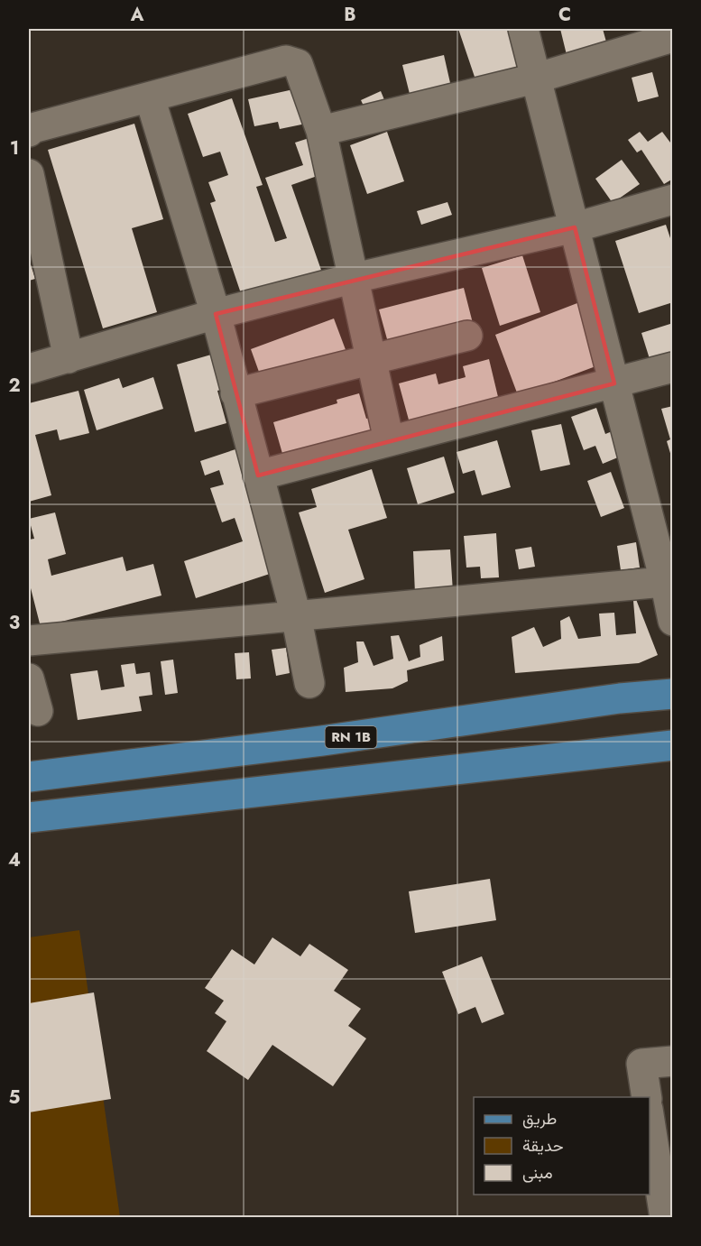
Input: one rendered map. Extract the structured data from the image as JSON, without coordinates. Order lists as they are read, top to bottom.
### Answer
{
  "streets": {
    "main road": ["RN 1B"]
  },
  "legend": ["طريق", "حديقة", "مبنى"],
  "grid": {
    "columns": ["A", "B", "C"],
    "rows": [
      "1",
      "2",
      "3",
      "4",
      "5"
    ]
  }
}
